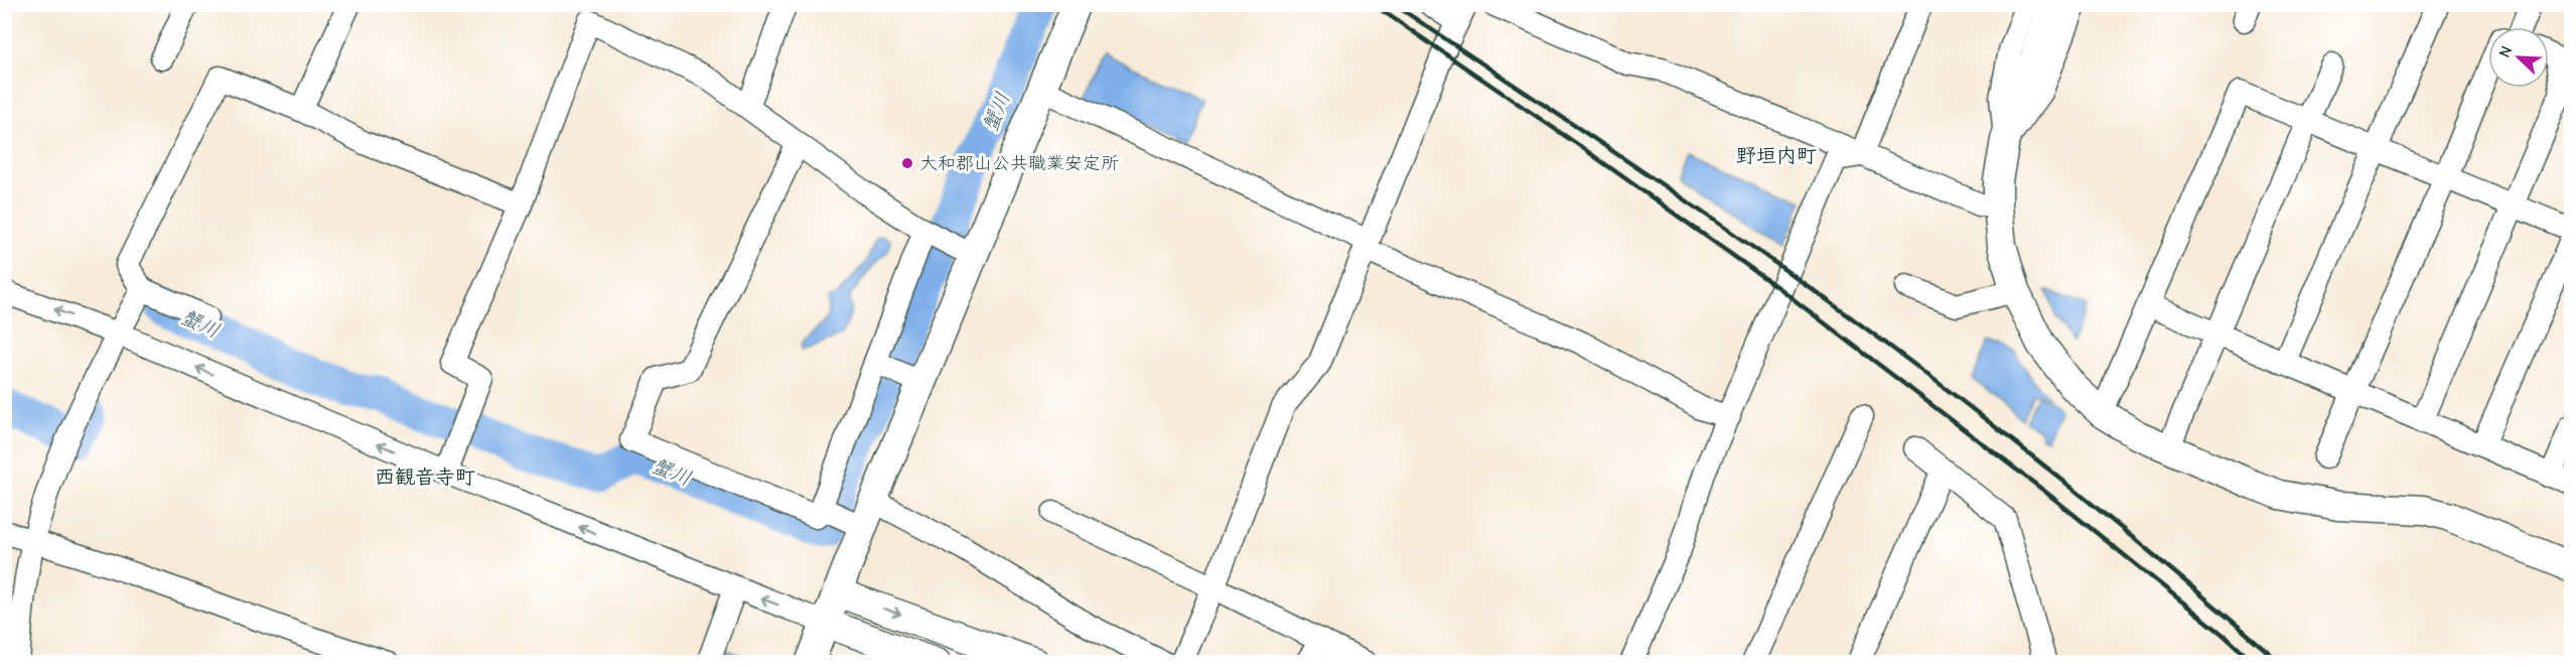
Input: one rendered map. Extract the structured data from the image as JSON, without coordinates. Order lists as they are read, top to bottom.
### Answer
{
  "districts": ["野垣内町", "西観音寺町"],
  "water": ["蟹川"],
  "places": ["大和郡山公共職業安定所"],
  "north": "top left"
}
